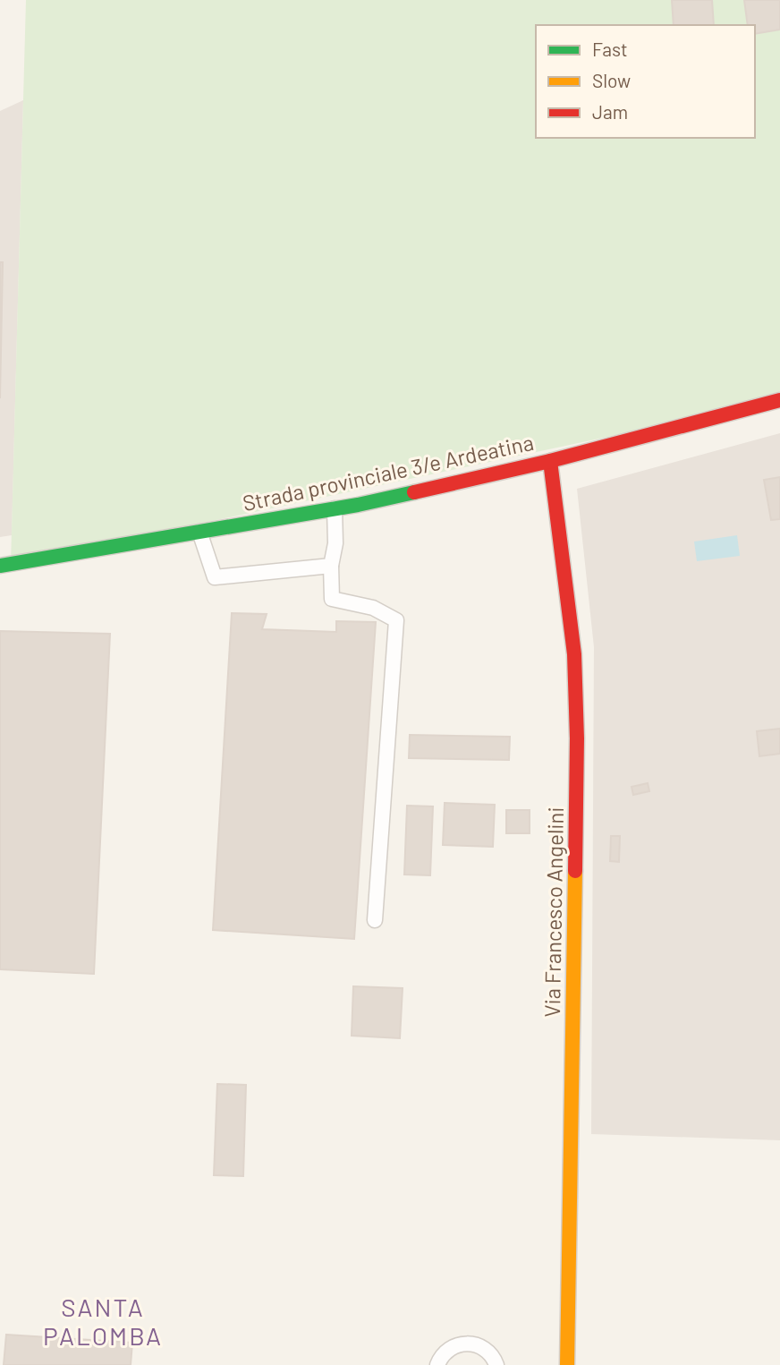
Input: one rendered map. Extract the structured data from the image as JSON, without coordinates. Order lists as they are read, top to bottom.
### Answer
{
  "streets": {
    "street": ["Strada provinciale 3/e Ardeatina", "Via Francesco Angelini"]
  },
  "crossings": [
    ["Strada provinciale 3/e Ardeatina", "Via Francesco Angelini"]
  ],
  "districts": ["SANTA PALOMBA"],
  "legend": ["Fast", "Slow", "Jam"]
}
